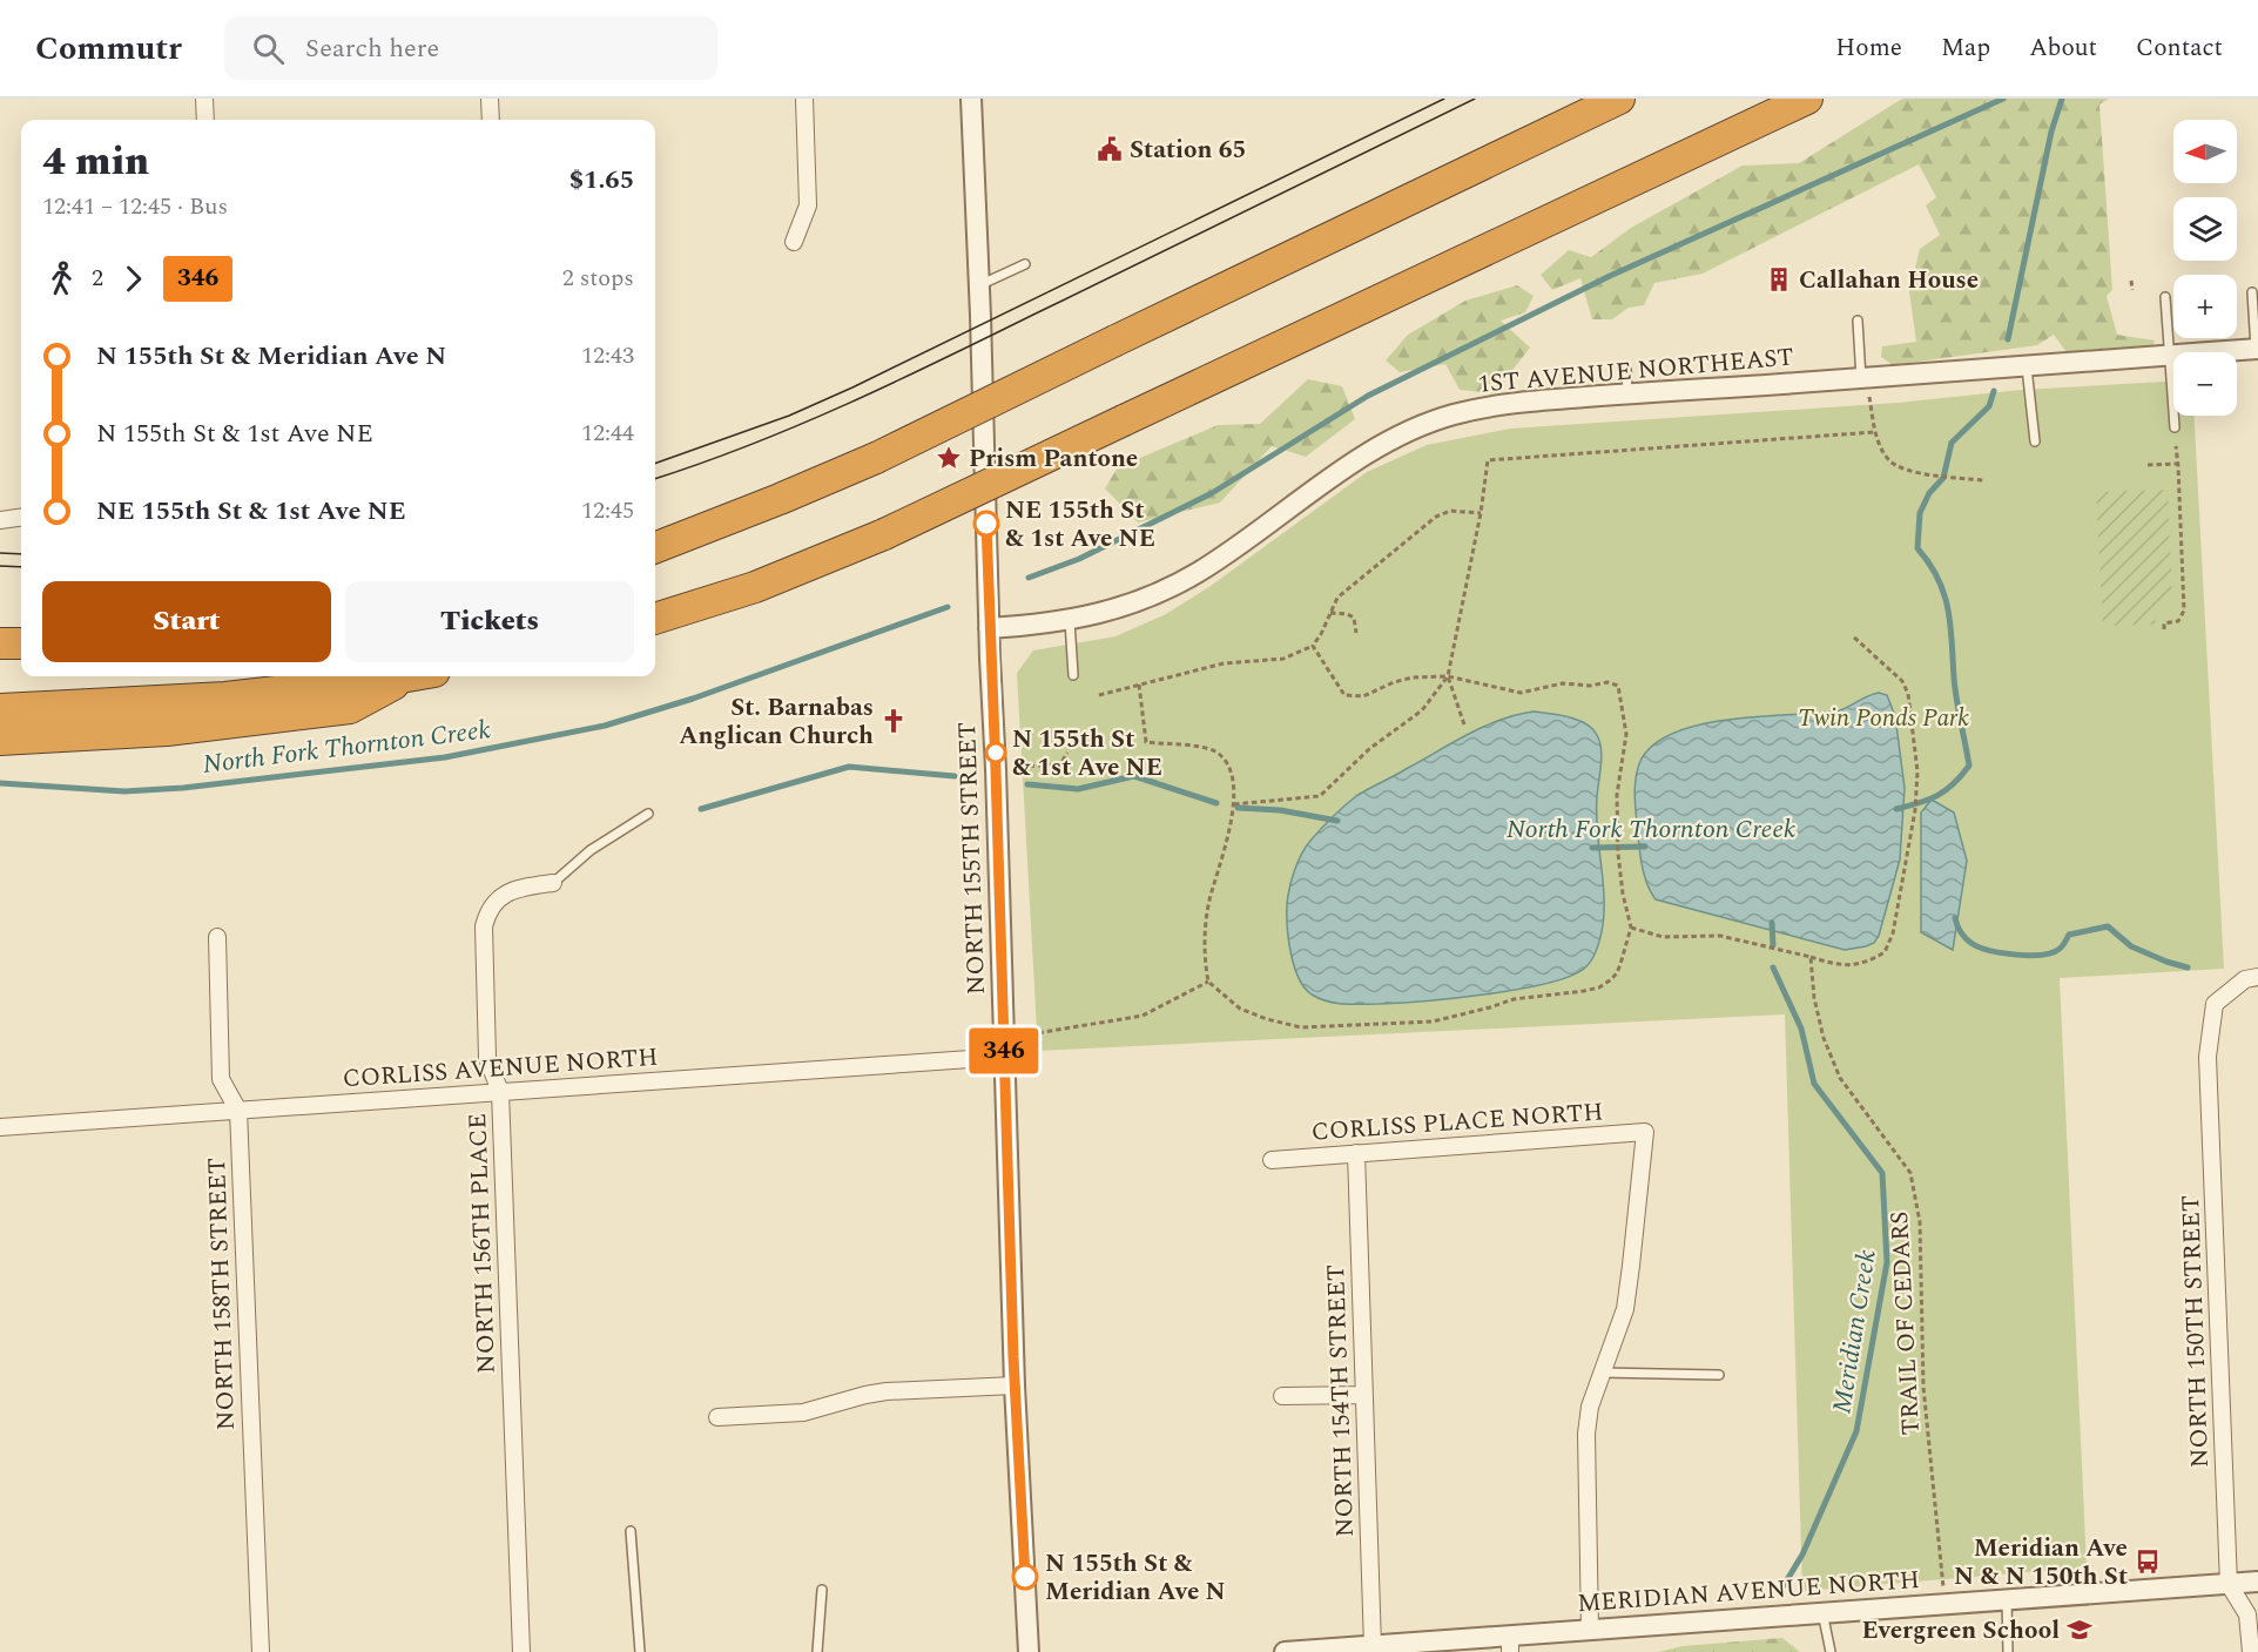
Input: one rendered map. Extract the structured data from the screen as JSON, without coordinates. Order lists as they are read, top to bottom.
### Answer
{
  "streets": {
    "street": [
      "1ST AVENUE NORTHEAST",
      "NORTH 155TH STREET",
      "CORLISS AVENUE NORTH",
      "CORLISS PLACE NORTH",
      "NORTH 156TH PLACE",
      "NORTH 158TH STREET",
      "NORTH 150TH STREET",
      "NORTH 154TH STREET",
      "MERIDIAN AVENUE NORTH"
    ],
    "path": ["TRAIL OF CEDARS"]
  },
  "crossings": [
    ["1ST AVENUE NORTHEAST", "NORTH 155TH STREET"],
    ["NORTH 155TH STREET", "CORLISS AVENUE NORTH"],
    ["CORLISS AVENUE NORTH", "NORTH 156TH PLACE"],
    ["CORLISS AVENUE NORTH", "NORTH 158TH STREET"],
    ["CORLISS PLACE NORTH", "NORTH 154TH STREET"],
    ["TRAIL OF CEDARS", "MERIDIAN AVENUE NORTH"],
    ["NORTH 150TH STREET", "MERIDIAN AVENUE NORTH"],
    ["NORTH 154TH STREET", "MERIDIAN AVENUE NORTH"]
  ],
  "water": ["North Fork Thornton Creek", "Meridian Creek"],
  "parks": ["Twin Ponds Park"],
  "places": {
    "public building": ["Station 65"],
    "building": ["Callahan House"],
    "place": ["Prism Pantone"],
    "other": ["NE 155th St & 1st Ave NE", "N 155th St & 1st Ave NE", "N 155th St & Meridian Ave N"],
    "church": ["St. Barnabas Anglican Church"],
    "bus stop": ["Meridian Ave N & N 150th St"],
    "school or university": ["Evergreen School"]
  },
  "lines": ["bus line 346"],
  "north": "left",
  "page": {
    "header": "Commutr",
    "search": "Search here",
    "nav": [
      "Home",
      "Map",
      "About",
      "Contact"
    ],
    "on_map": "346",
    "map_buttons": ["+", "−"],
    "heading": ["4 min", "12:41 – 12:45 · Bus", "$1.65"],
    "legs": ["2", "346", "2 stops"],
    "list": [
      {
        "name": "N 155th St & Meridian Ave N",
        "value": "12:43"
      },
      {
        "name": "N 155th St & 1st Ave NE",
        "value": "12:44"
      },
      {
        "name": "NE 155th St & 1st Ave NE",
        "value": "12:45"
      }
    ],
    "buttons": ["Start", "Tickets"]
  }
}
